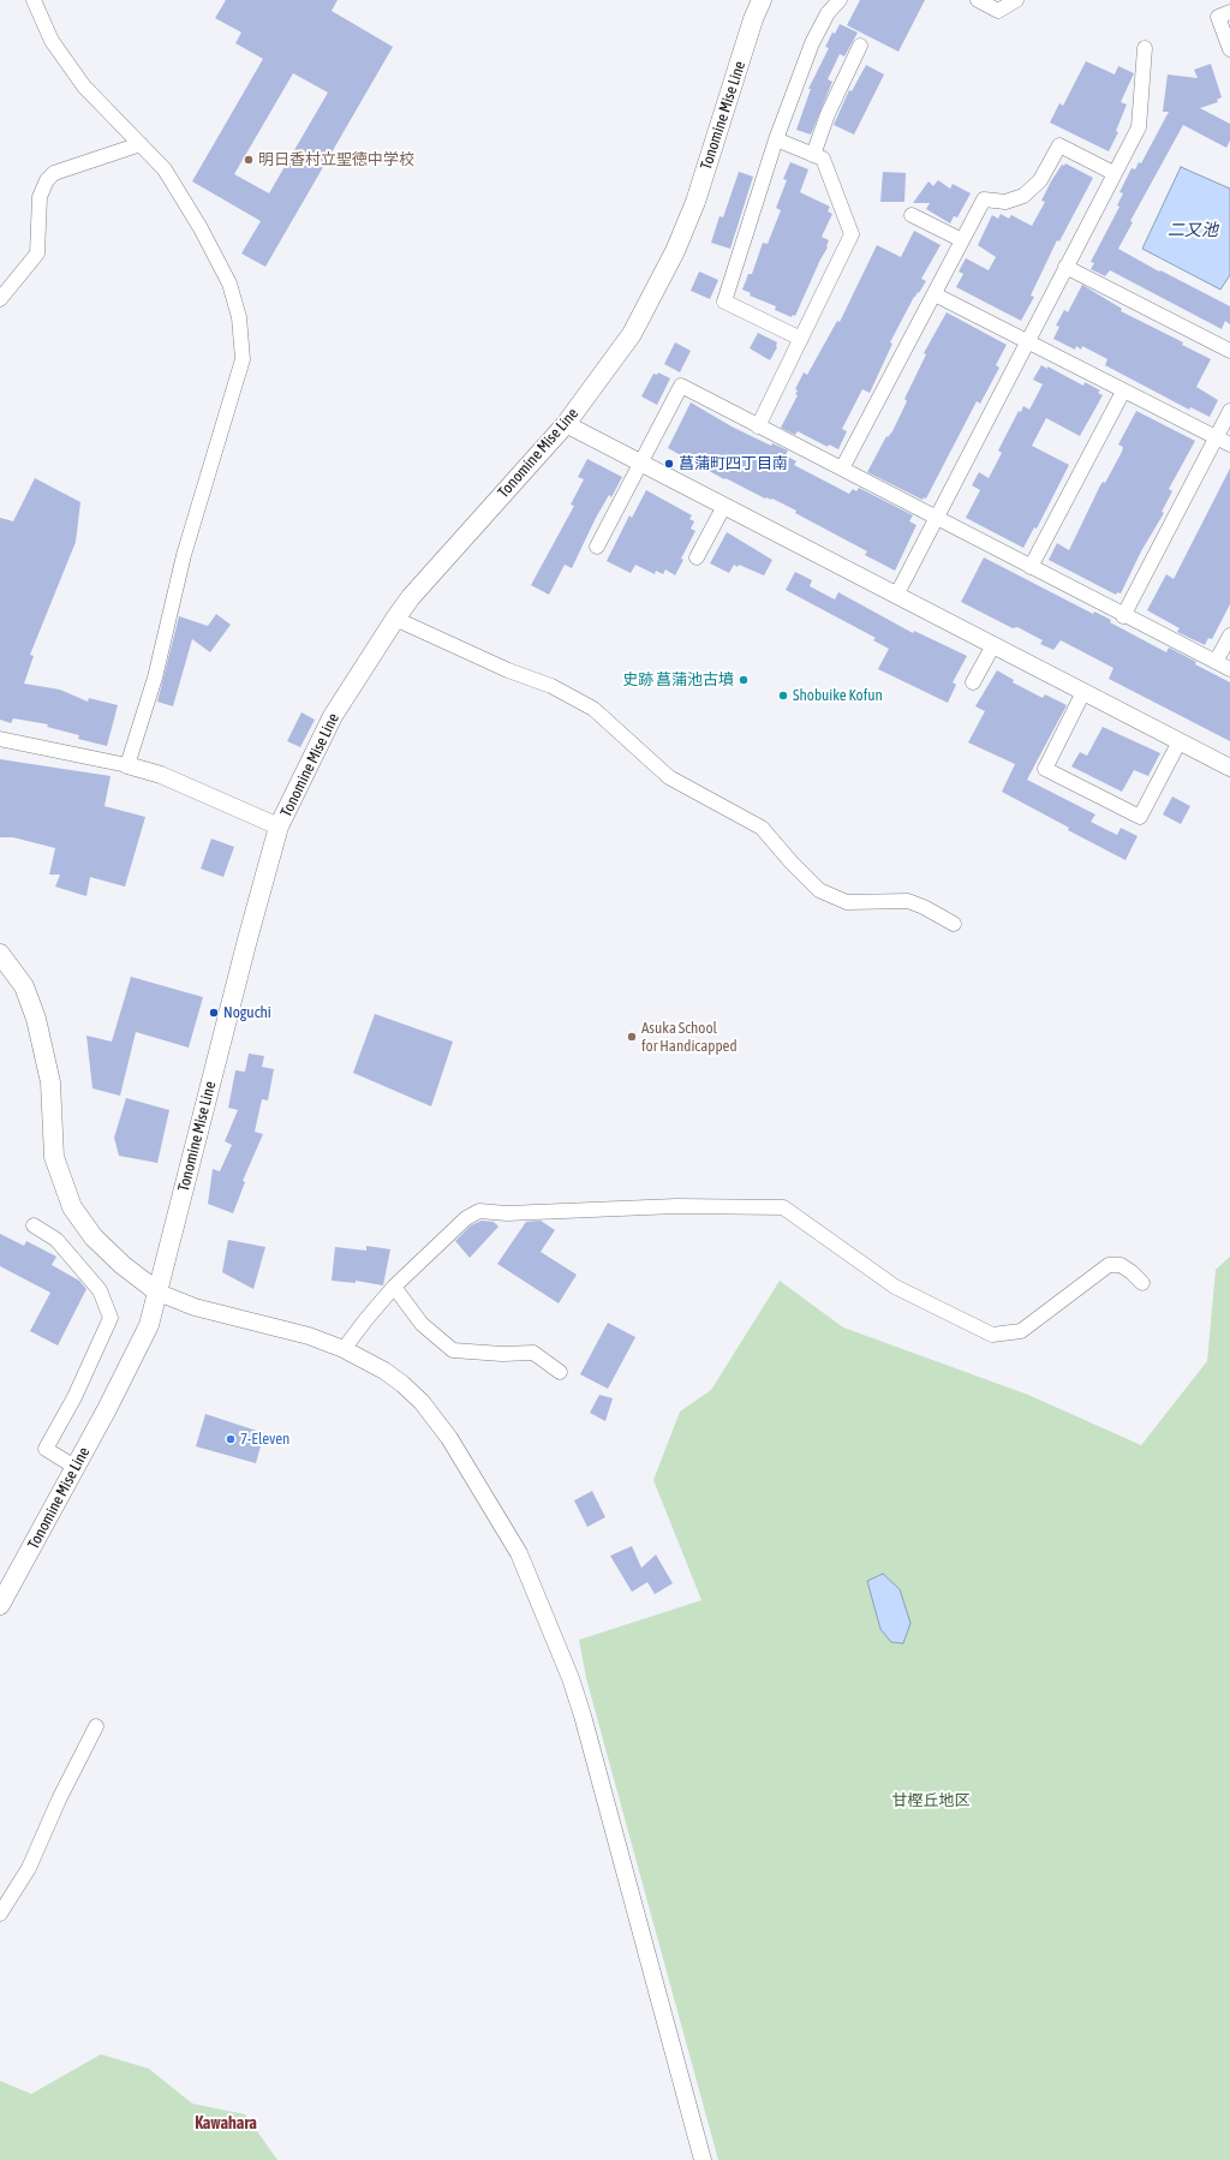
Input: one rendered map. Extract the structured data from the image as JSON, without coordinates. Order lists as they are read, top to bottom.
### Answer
{
  "streets": {
    "main road": ["Tonomine Mise Line"]
  },
  "districts": ["Kawahara"],
  "water": ["二又池"],
  "parks": ["甘樫丘地区"],
  "places": [
    "明日香村立聖徳中学校",
    "菖蒲町四丁目南",
    "史跡 菖蒲池古墳",
    "Shobuike Kofun",
    "Noguchi",
    "Asuka School for Handicapped",
    "7-Eleven"
  ]
}
